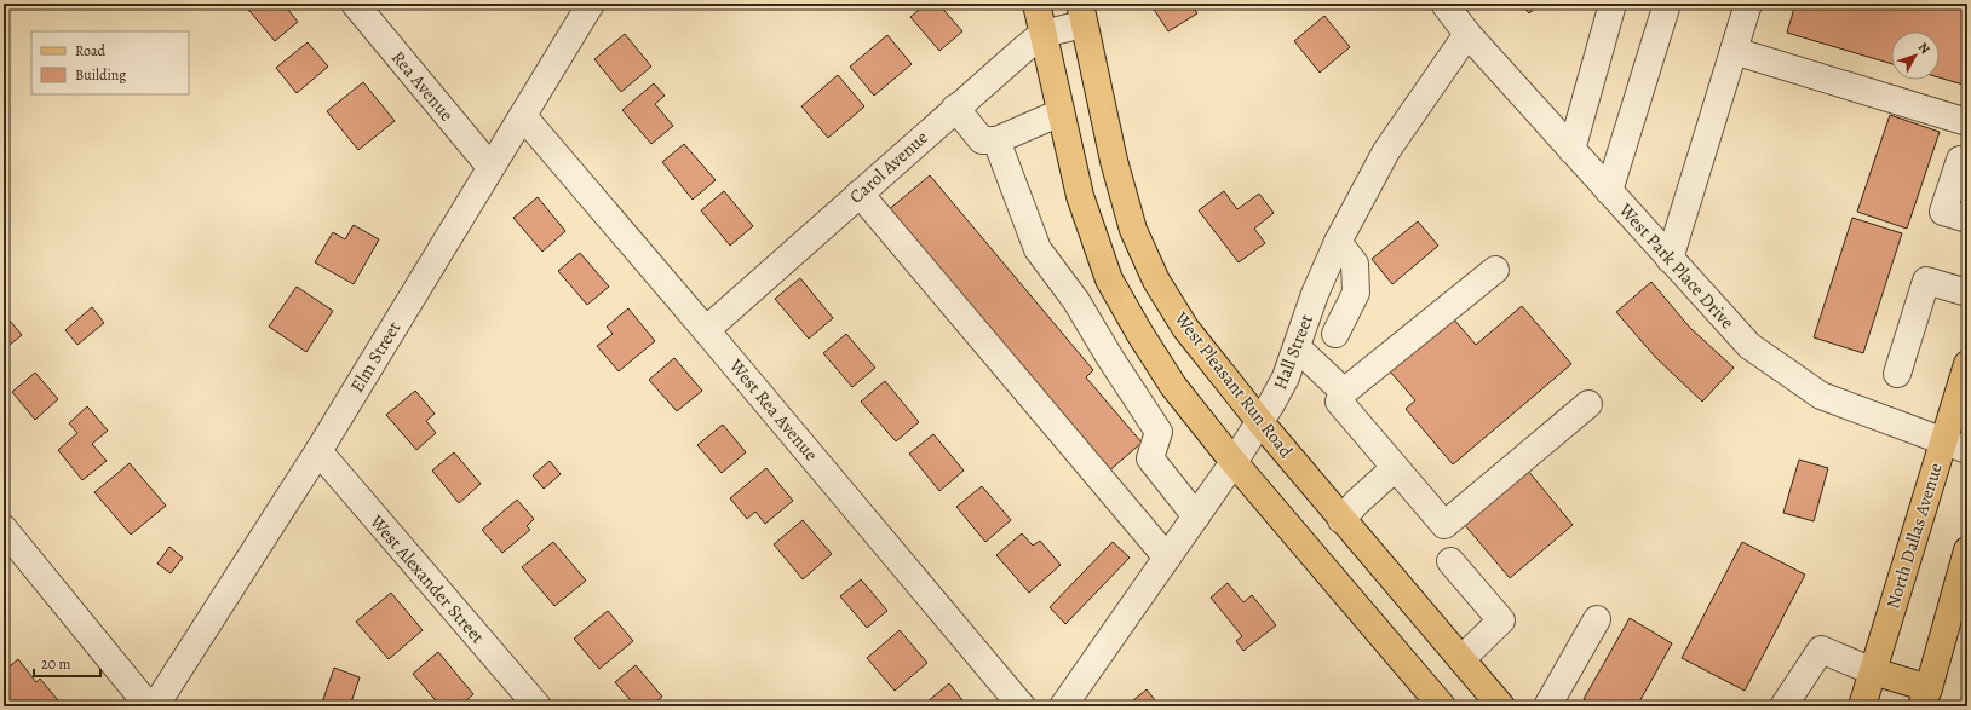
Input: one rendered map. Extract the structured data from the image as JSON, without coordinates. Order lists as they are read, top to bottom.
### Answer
{
  "streets": {
    "main road": ["West Pleasant Run Road", "North Dallas Avenue"],
    "street": [
      "Rea Avenue",
      "Carol Avenue",
      "West Park Place Drive",
      "Hall Street",
      "Elm Street",
      "West Rea Avenue",
      "West Alexander Street"
    ]
  },
  "crossings": [
    ["Rea Avenue", "Elm Street"],
    ["Carol Avenue", "West Pleasant Run Road"],
    ["Carol Avenue", "West Rea Avenue"],
    ["West Park Place Drive", "Hall Street"],
    ["West Park Place Drive", "North Dallas Avenue"],
    ["Hall Street", "West Pleasant Run Road"],
    ["Elm Street", "West Rea Avenue"],
    ["Elm Street", "West Alexander Street"]
  ],
  "legend": ["Road", "Building"],
  "scale_bar": "20 m",
  "north": "top right"
}
